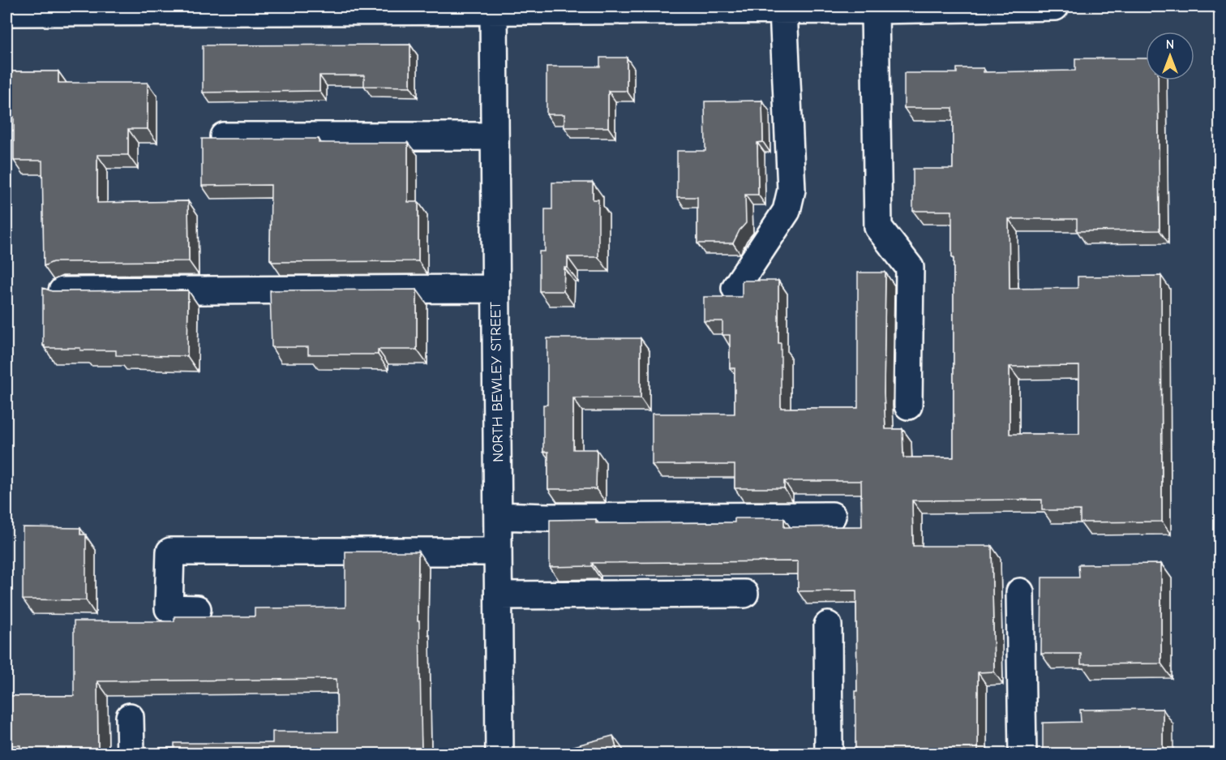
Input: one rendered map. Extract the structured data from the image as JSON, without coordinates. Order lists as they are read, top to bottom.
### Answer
{
  "streets": {
    "street": ["NORTH BEWLEY STREET"]
  },
  "north": "top"
}
